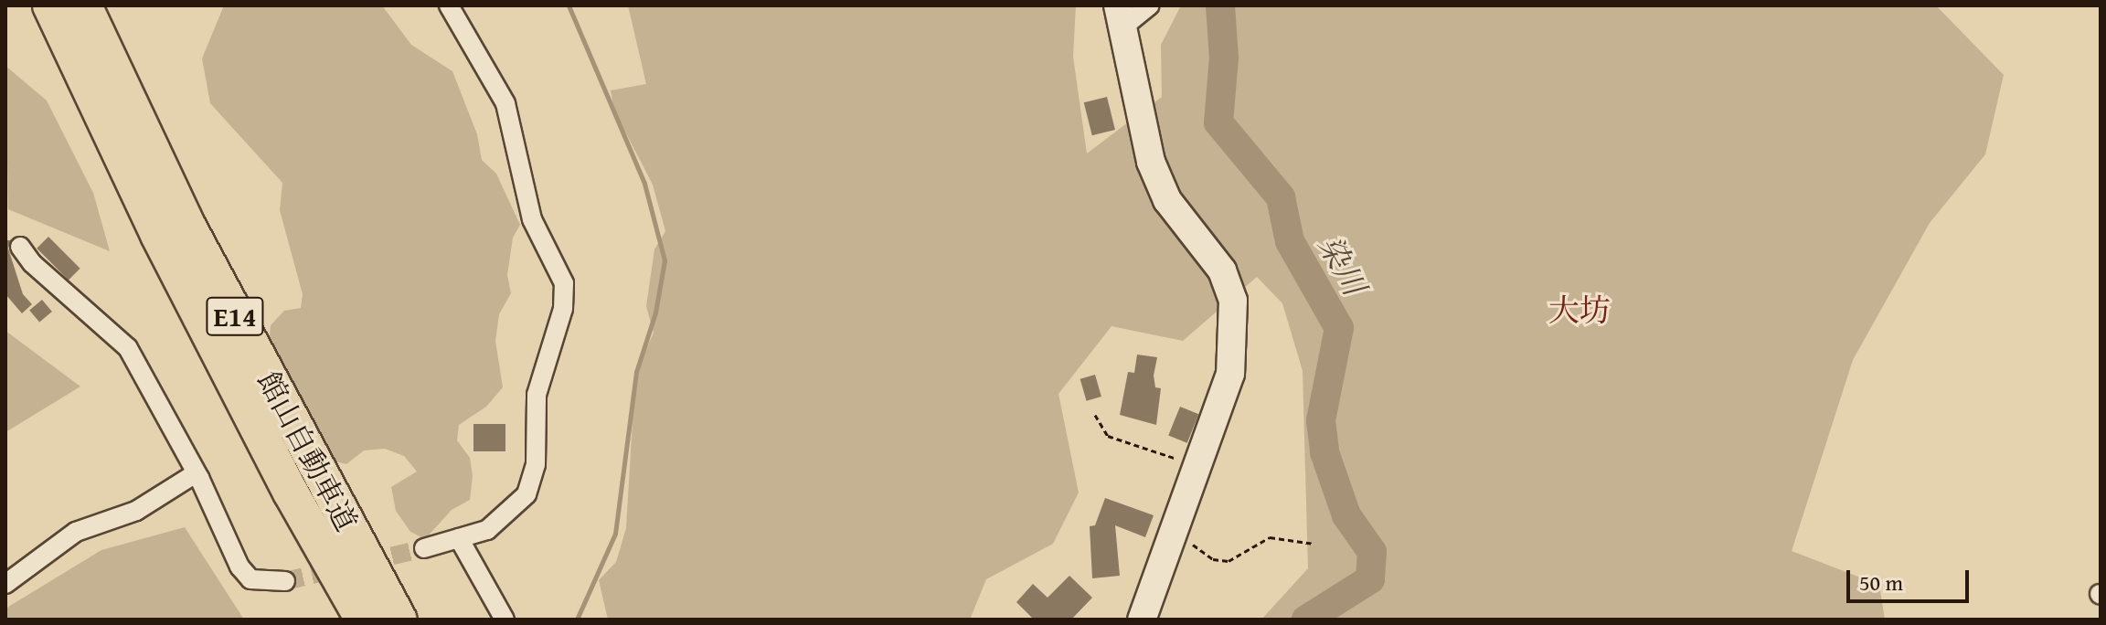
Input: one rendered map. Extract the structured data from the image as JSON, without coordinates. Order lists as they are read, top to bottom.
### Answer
{
  "streets": {
    "highway": ["E14", "館山自動車道"]
  },
  "districts": ["大坊"],
  "water": ["染川"],
  "scale_bar": "50 m"
}
